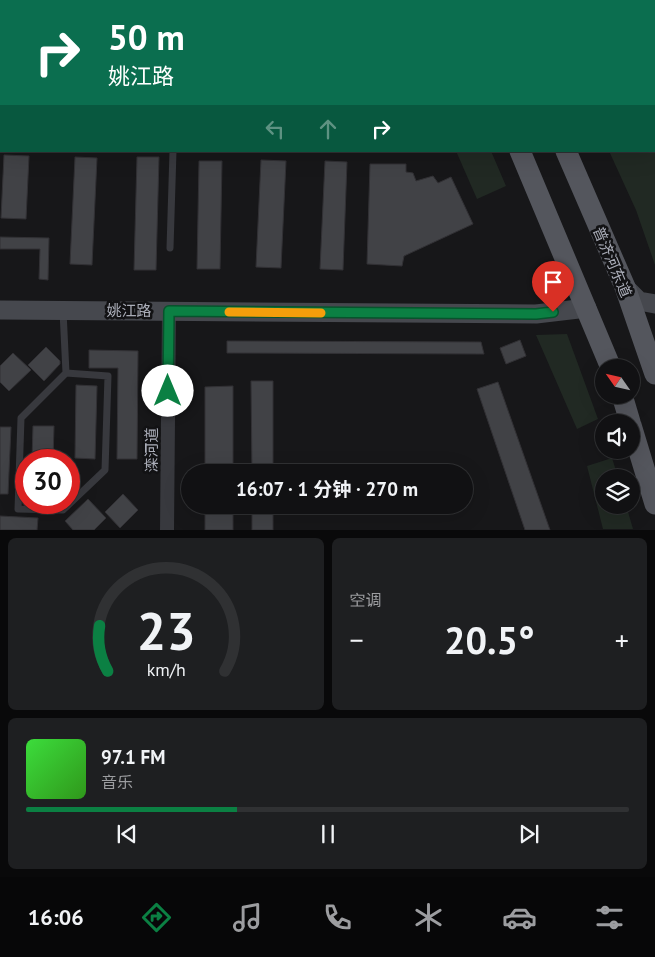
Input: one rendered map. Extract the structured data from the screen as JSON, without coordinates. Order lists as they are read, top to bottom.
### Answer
{
  "streets": {
    "main road": ["普济河东道"],
    "street": ["姚江路", "滦河道"]
  },
  "crossings": [
    ["姚江路", "滦河道"]
  ],
  "north": "top left",
  "page": {
    "turn": ["50 m", "姚江路"],
    "limit": "30",
    "trip": "16:07 · 1 分钟 · 270 m",
    "tile": "空调",
    "heat": ["−", "20.5°", "+"],
    "song": ["97.1 FM", "音乐"],
    "tabs": "16:06",
    "gauge": ["23", "km/h"]
  }
}
